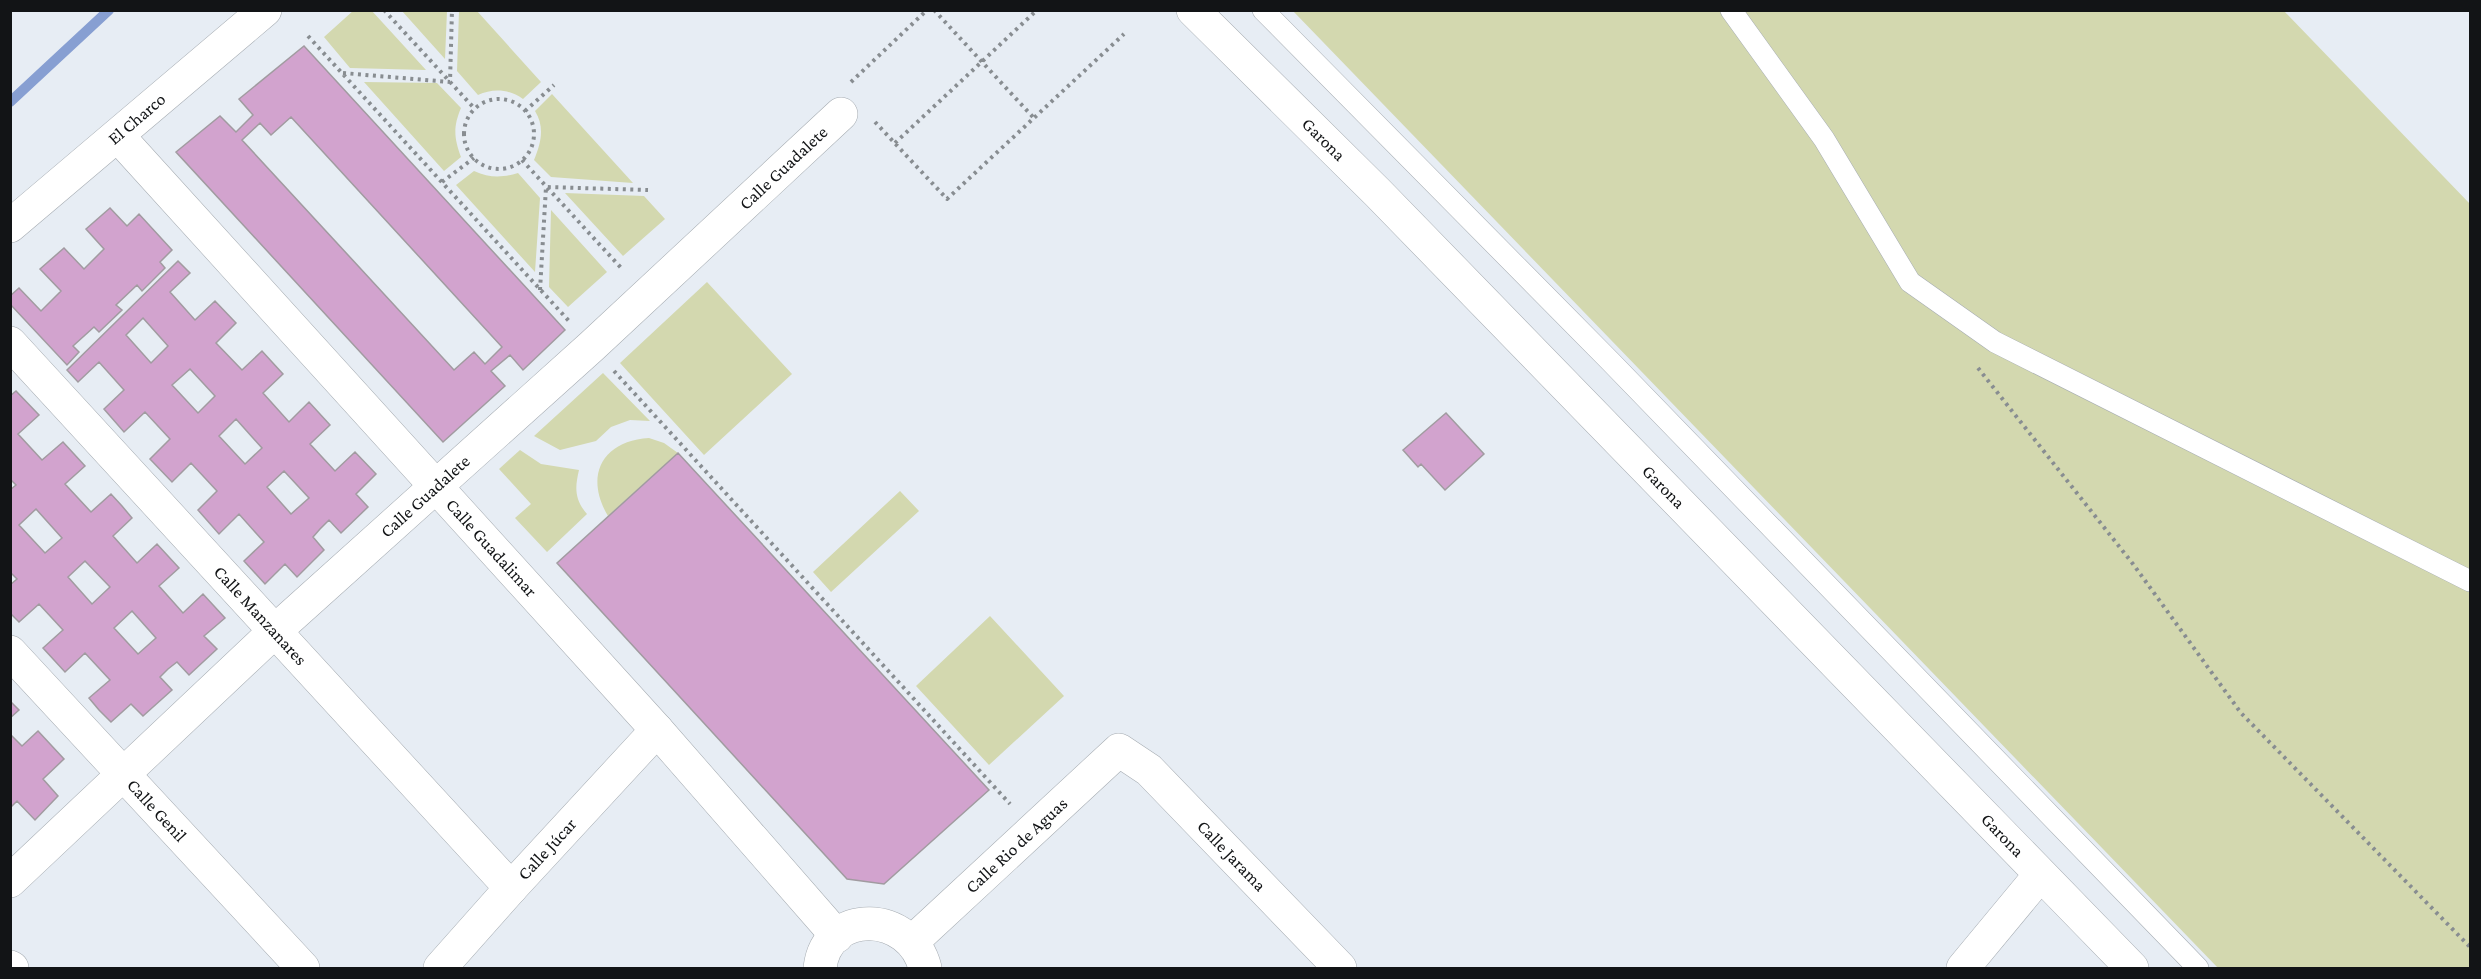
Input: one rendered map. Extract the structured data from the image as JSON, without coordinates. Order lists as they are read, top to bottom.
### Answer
{
  "streets": {
    "street": [
      "El Charco",
      "Garona",
      "Calle Guadalete",
      "Calle Guadalimar",
      "Calle Manzanares",
      "Calle Genil",
      "Calle Rio de Aguas",
      "Calle Júcar",
      "Calle Jarama"
    ]
  },
  "crossings": [
    ["El Charco", "Calle Guadalimar"],
    ["Calle Guadalete", "Calle Guadalimar"],
    ["Calle Guadalete", "Calle Manzanares"],
    ["Calle Guadalete", "Calle Genil"],
    ["Calle Guadalimar", "Calle Júcar"],
    ["Calle Manzanares", "Calle Júcar"],
    ["Calle Rio de Aguas", "Calle Jarama"]
  ]
}
